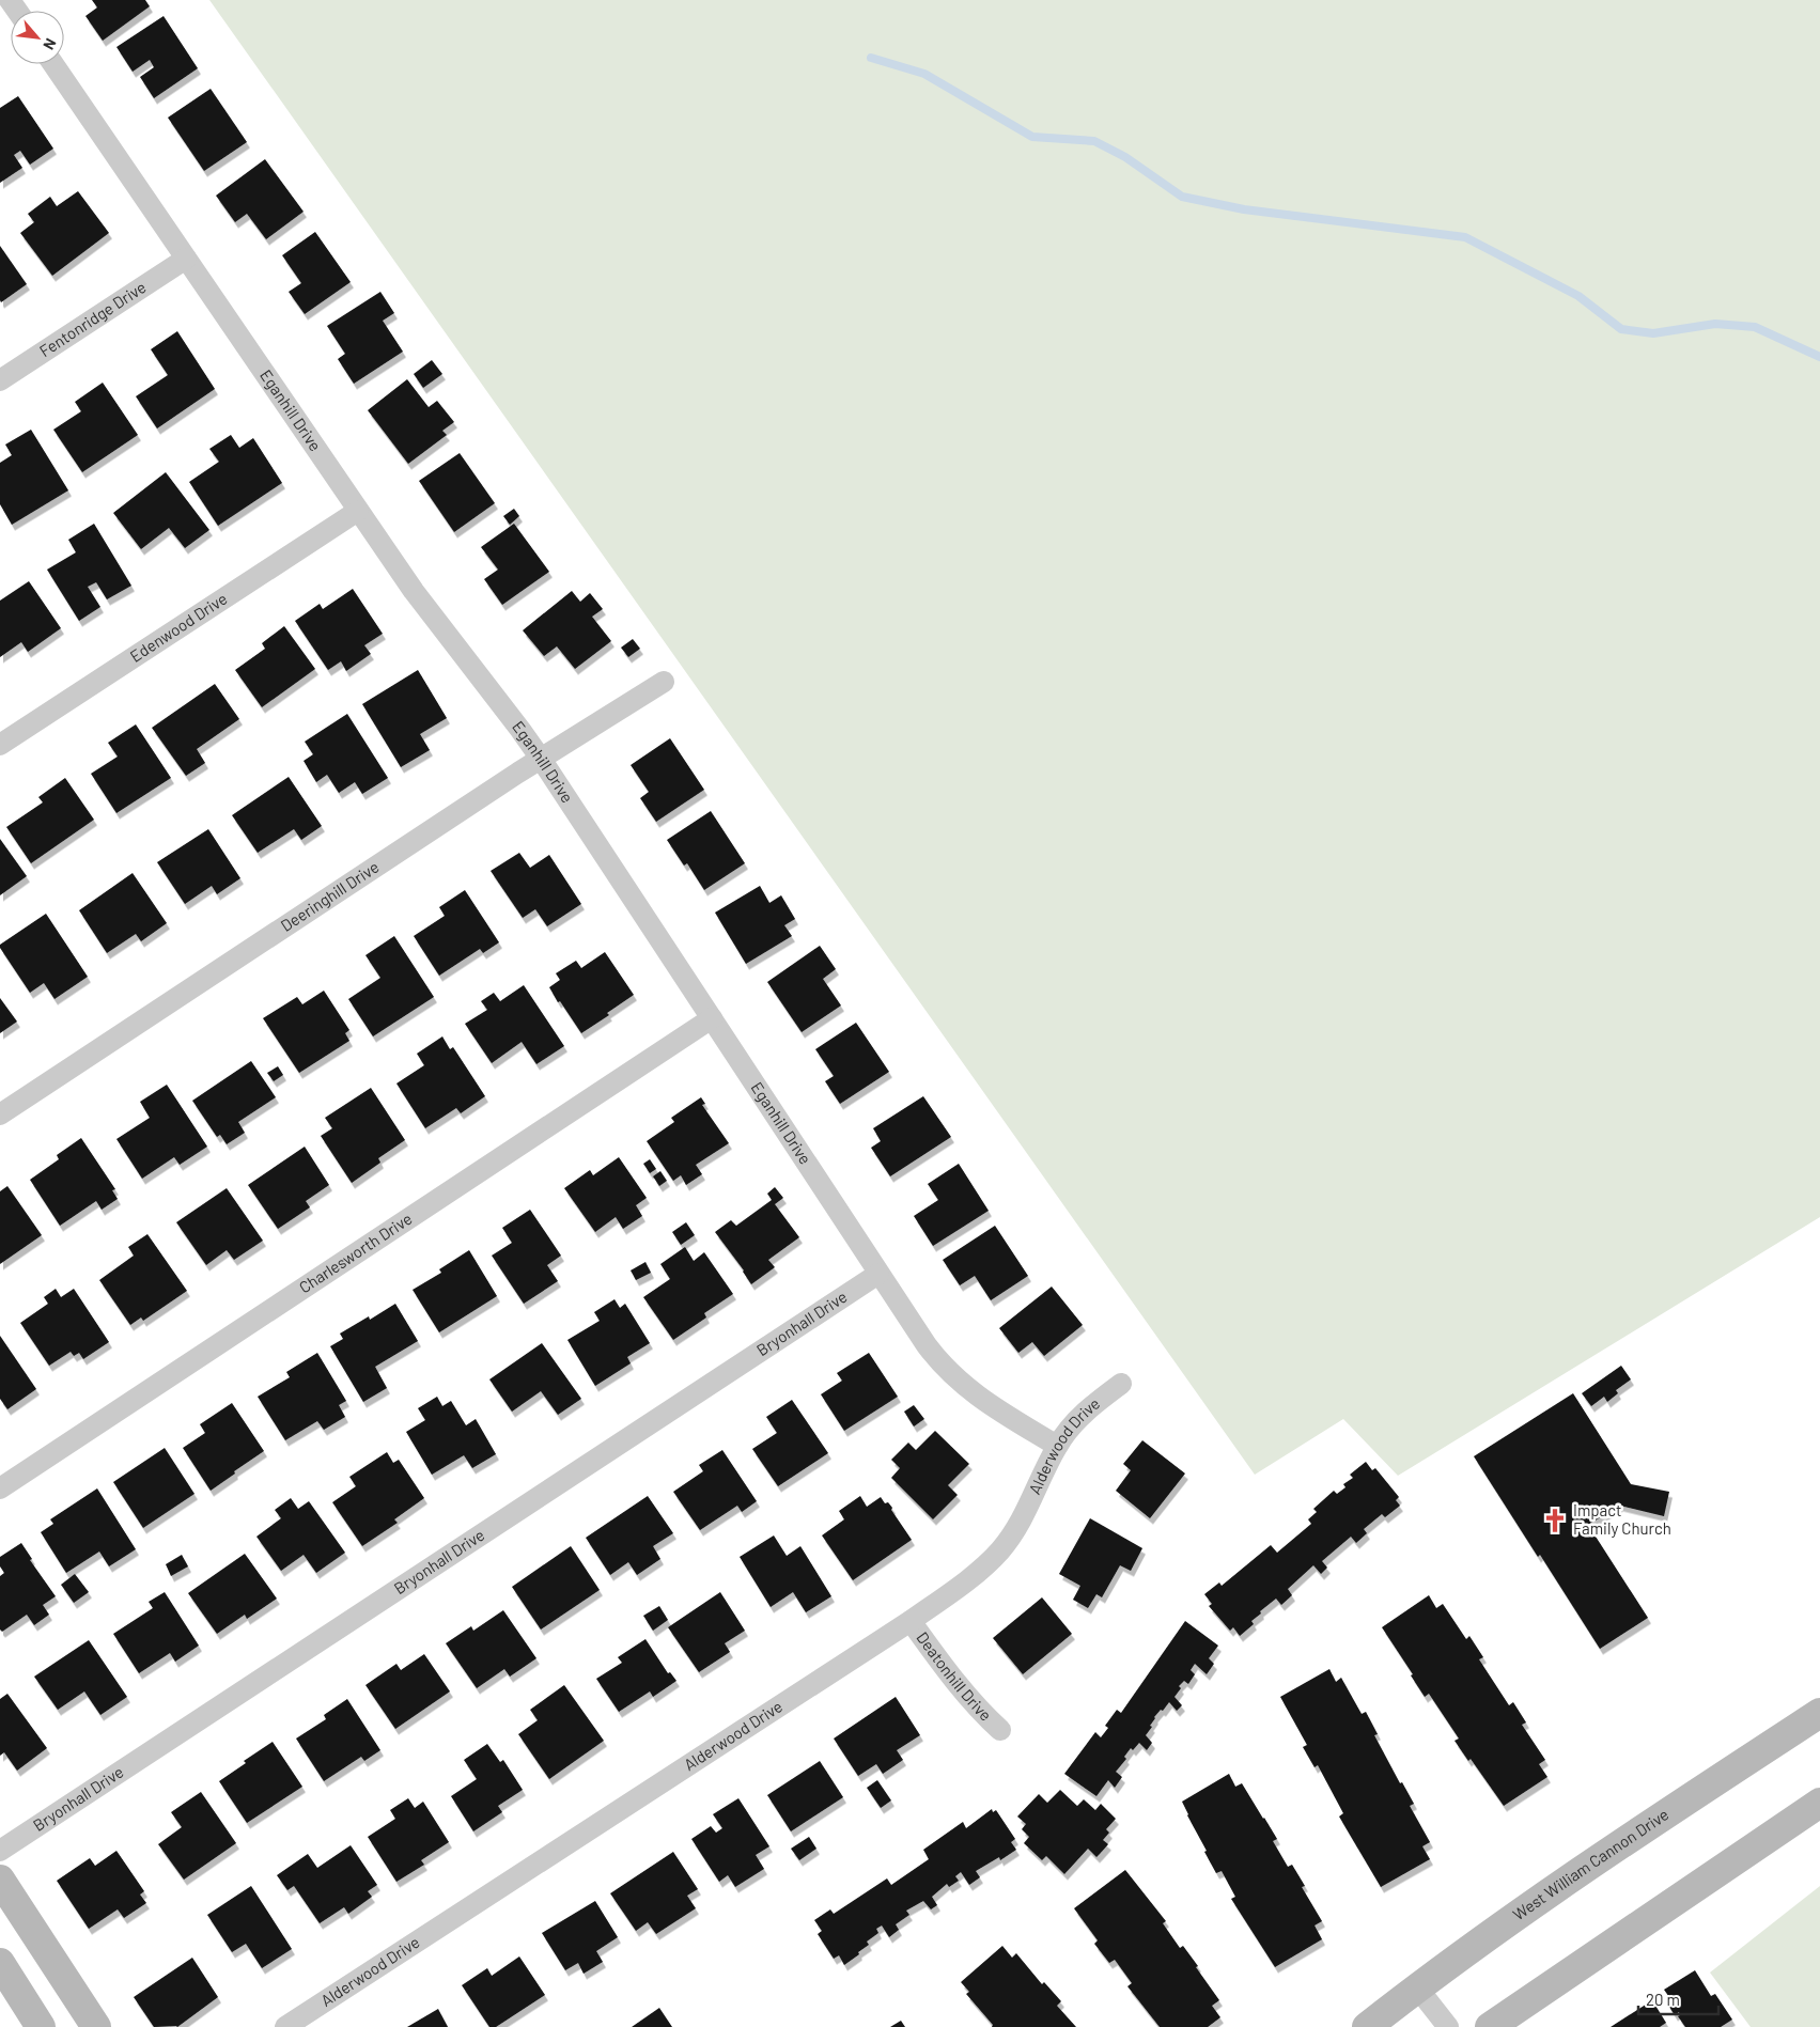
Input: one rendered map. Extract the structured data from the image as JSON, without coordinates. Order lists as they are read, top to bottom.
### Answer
{
  "streets": {
    "main road": ["West William Cannon Drive"],
    "street": [
      "Fentonridge Drive",
      "Eganhill Drive",
      "Edenwood Drive",
      "Deeringhill Drive",
      "Charlesworth Drive",
      "Bryonhall Drive",
      "Alderwood Drive",
      "Deatonhill Drive"
    ]
  },
  "crossings": [
    ["Fentonridge Drive", "Eganhill Drive"],
    ["Eganhill Drive", "Edenwood Drive"],
    ["Eganhill Drive", "Deeringhill Drive"],
    ["Eganhill Drive", "Charlesworth Drive"],
    ["Eganhill Drive", "Bryonhall Drive"],
    ["Eganhill Drive", "Alderwood Drive"],
    ["Alderwood Drive", "Deatonhill Drive"]
  ],
  "places": {
    "church": ["Impact Family Church"]
  },
  "scale_bar": "20 m",
  "north": "bottom right"
}
